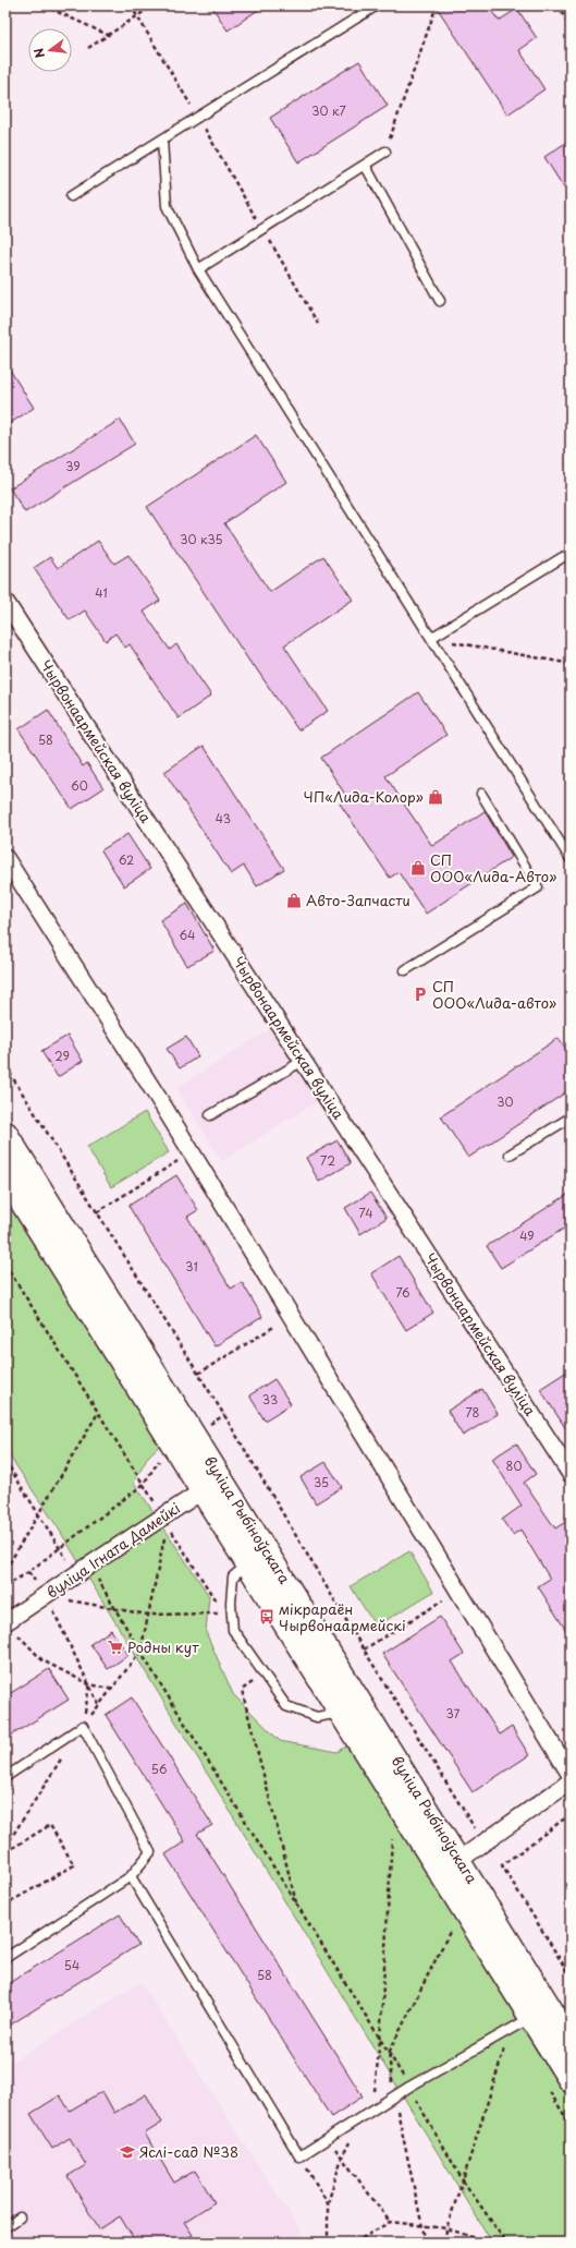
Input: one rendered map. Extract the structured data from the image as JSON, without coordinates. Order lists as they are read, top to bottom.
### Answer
{
  "streets": {
    "main road": ["вуліца Рыбіноўскага"],
    "street": ["Чырвонаармейская вуліца", "вуліца Ігната Дамейкі"]
  },
  "crossings": [
    ["вуліца Рыбіноўскага", "вуліца Ігната Дамейкі"]
  ],
  "places": {
    "shop": ["ЧП«Лида-Колор»", "СП ООО«Лида-Авто»", "Авто-Запчасти"],
    "parking": ["СП ООО«Лида-авто»"],
    "bus stop": ["мікрараён Чырвонаармейскі"],
    "supermarket": ["Родны кут"],
    "school or university": ["Яслі-сад №38"]
  },
  "house_numbers": [
    "30 к7",
    "39",
    "30 к35",
    "41",
    "58",
    "60",
    "43",
    "62",
    "64",
    "29",
    "30",
    "72",
    "74",
    "49",
    "31",
    "76",
    "33",
    "78",
    "80",
    "35",
    "37",
    "56",
    "54",
    "58"
  ],
  "north": "left"
}
